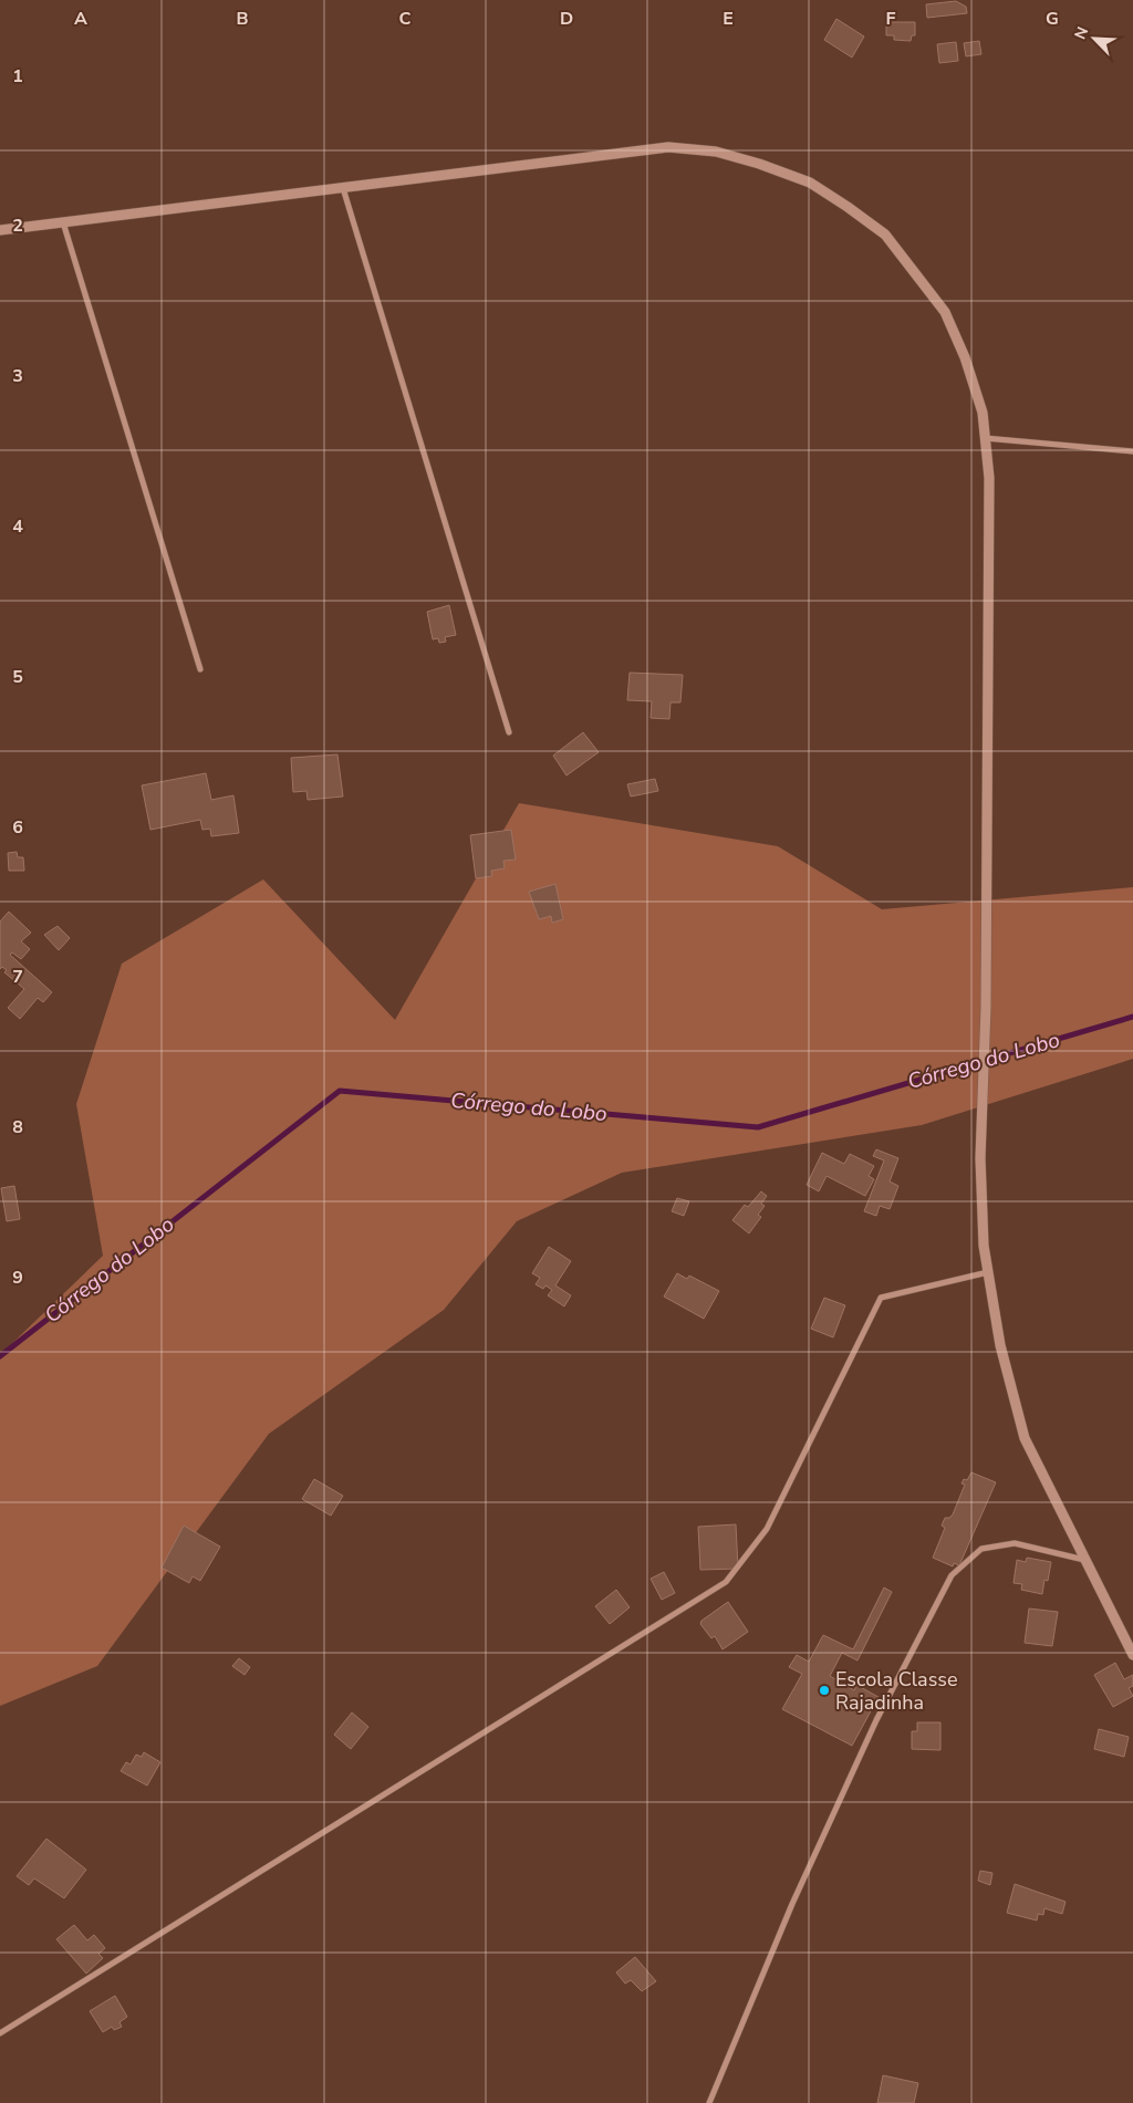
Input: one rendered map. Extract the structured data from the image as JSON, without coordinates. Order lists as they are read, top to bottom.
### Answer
{
  "water": ["Córrego do Lobo"],
  "places": ["Escola Classe Rajadinha"],
  "north": "top left",
  "grid": {
    "columns": [
      "A",
      "B",
      "C",
      "D",
      "E",
      "F",
      "G"
    ],
    "rows": [
      "1",
      "2",
      "3",
      "4",
      "5",
      "6",
      "7",
      "8",
      "9"
    ]
  }
}
